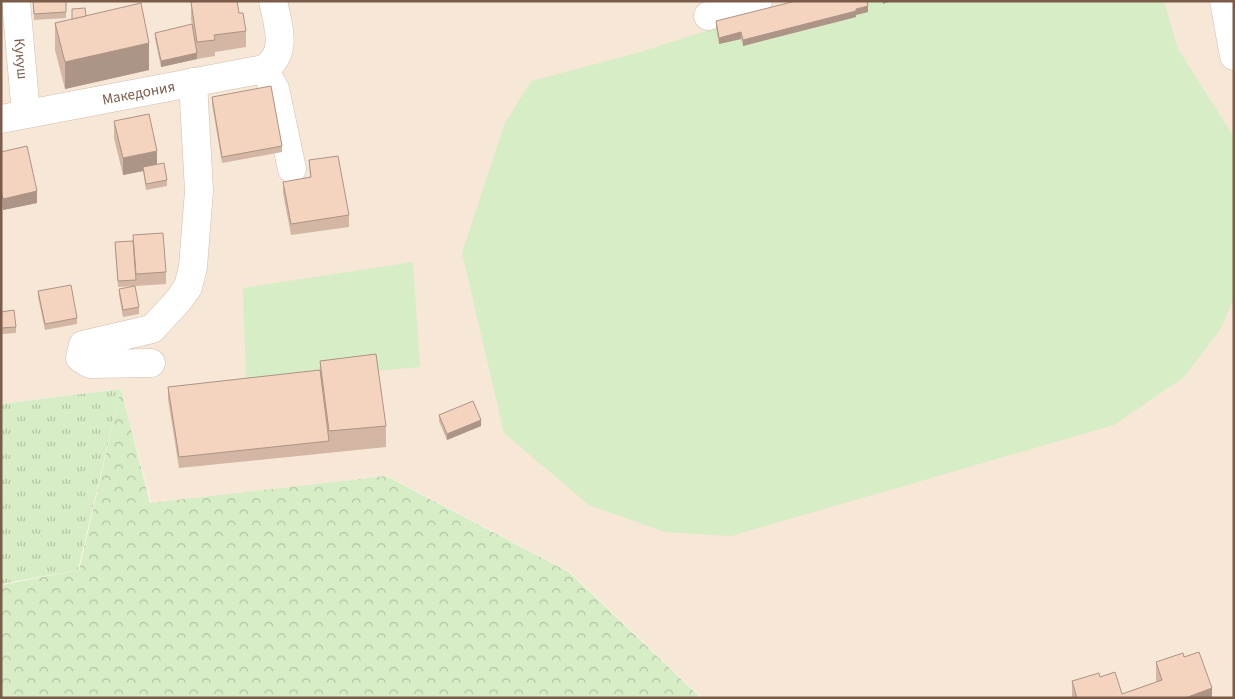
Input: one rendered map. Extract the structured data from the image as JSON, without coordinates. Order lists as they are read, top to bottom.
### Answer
{
  "streets": {
    "street": ["Кукуш", "Македония"]
  },
  "crossings": [
    ["Кукуш", "Македония"]
  ]
}
